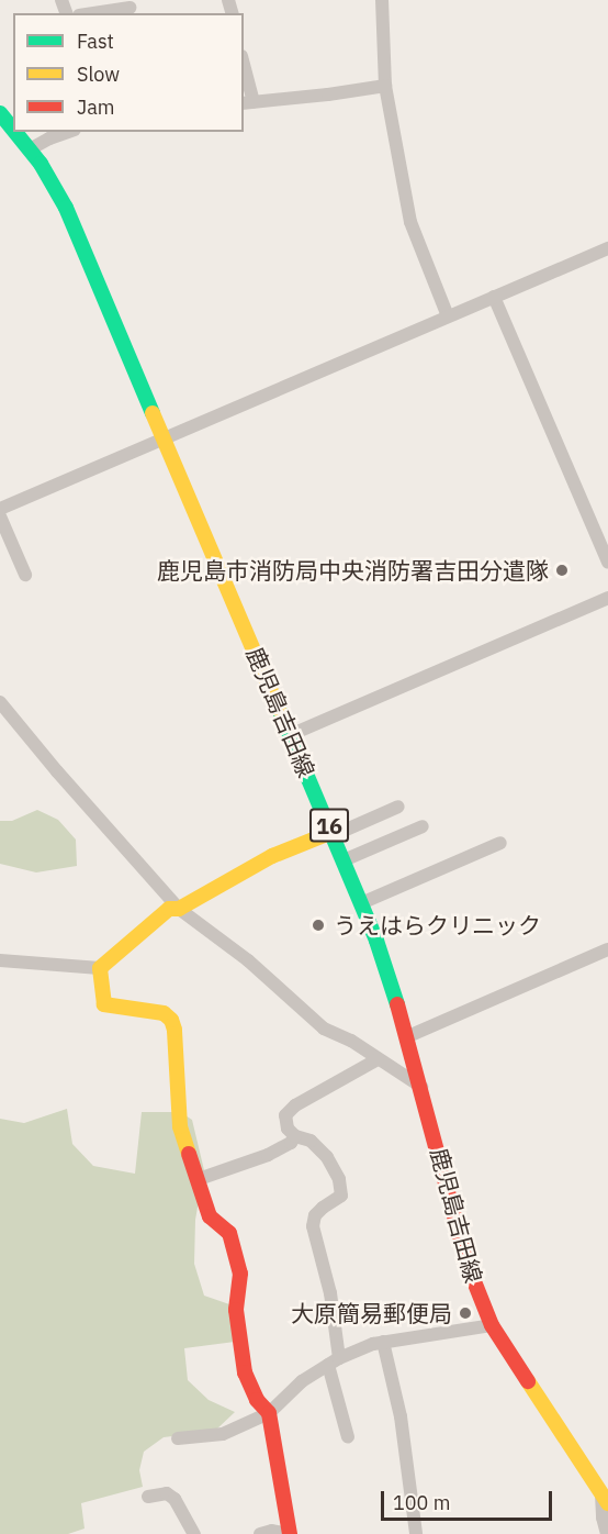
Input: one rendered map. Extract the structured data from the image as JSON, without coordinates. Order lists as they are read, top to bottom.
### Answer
{
  "streets": {
    "main road": ["鹿児島吉田線", "16"]
  },
  "places": ["鹿児島市消防局中央消防署吉田分遣隊", "うえはらクリニック", "大原簡易郵便局"],
  "legend": ["Fast", "Slow", "Jam"],
  "scale_bar": "100 m"
}
